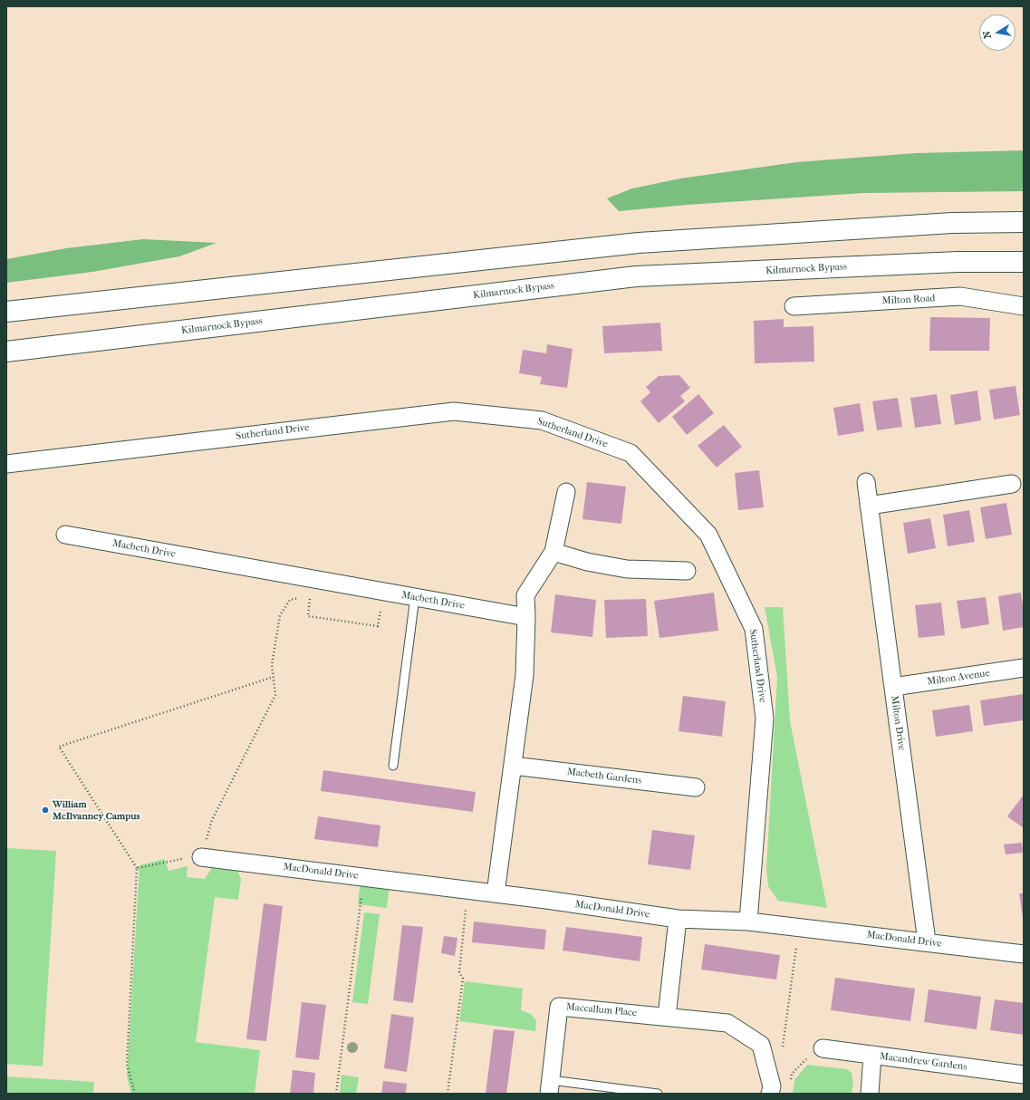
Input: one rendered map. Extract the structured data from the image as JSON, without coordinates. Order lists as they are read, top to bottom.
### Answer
{
  "streets": {
    "highway": ["Kilmarnock Bypass"],
    "street": [
      "Milton Road",
      "Sutherland Drive",
      "Macbeth Drive",
      "Milton Avenue",
      "Milton Drive",
      "Macbeth Gardens",
      "MacDonald Drive",
      "Maccallum Place",
      "Macandrew Gardens"
    ]
  },
  "crossings": [
    ["Sutherland Drive", "MacDonald Drive"],
    ["Milton Avenue", "Milton Drive"],
    ["Milton Drive", "MacDonald Drive"]
  ],
  "places": ["William McIlvanney Campus"],
  "north": "left"
}
